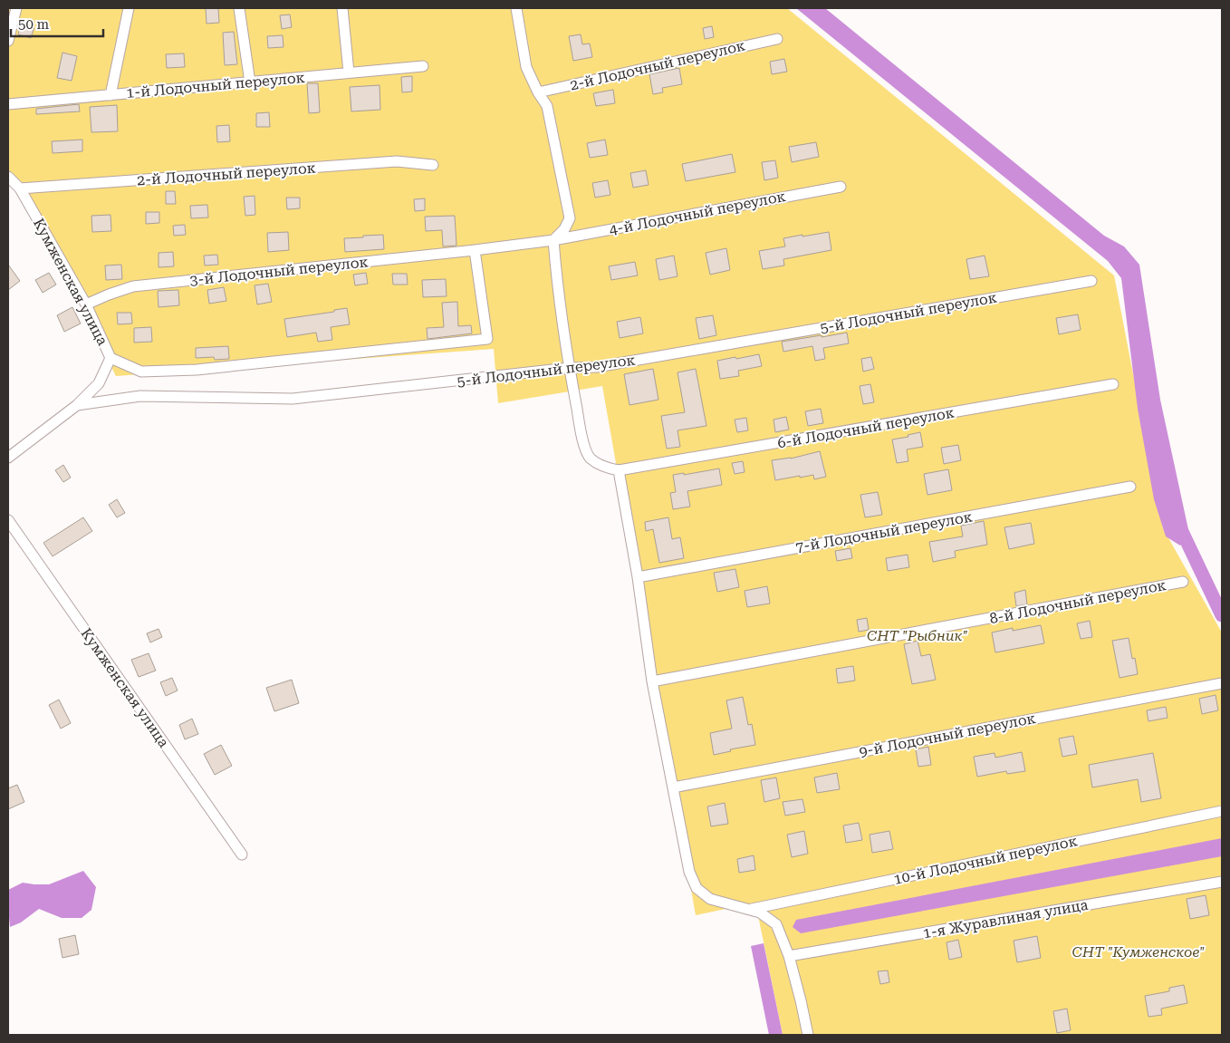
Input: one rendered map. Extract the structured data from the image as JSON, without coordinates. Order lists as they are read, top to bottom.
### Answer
{
  "streets": {
    "street": [
      "2-й Лодочный переулок",
      "1-й Лодочный переулок",
      "4-й Лодочный переулок",
      "3-й Лодочный переулок",
      "Кумженская улица",
      "5-й Лодочный переулок",
      "6-й Лодочный переулок",
      "7-й Лодочный переулок",
      "8-й Лодочный переулок",
      "9-й Лодочный переулок",
      "10-й Лодочный переулок",
      "1-я Журавлиная улица"
    ]
  },
  "crossings": [
    ["2-й Лодочный переулок", "Кумженская улица"],
    ["4-й Лодочный переулок", "3-й Лодочный переулок"],
    ["3-й Лодочный переулок", "Кумженская улица"],
    ["Кумженская улица", "5-й Лодочный переулок"]
  ],
  "parks": ["СНТ \"Рыбник\"", "СНТ \"Кумженское\""],
  "scale_bar": "50 m"
}
